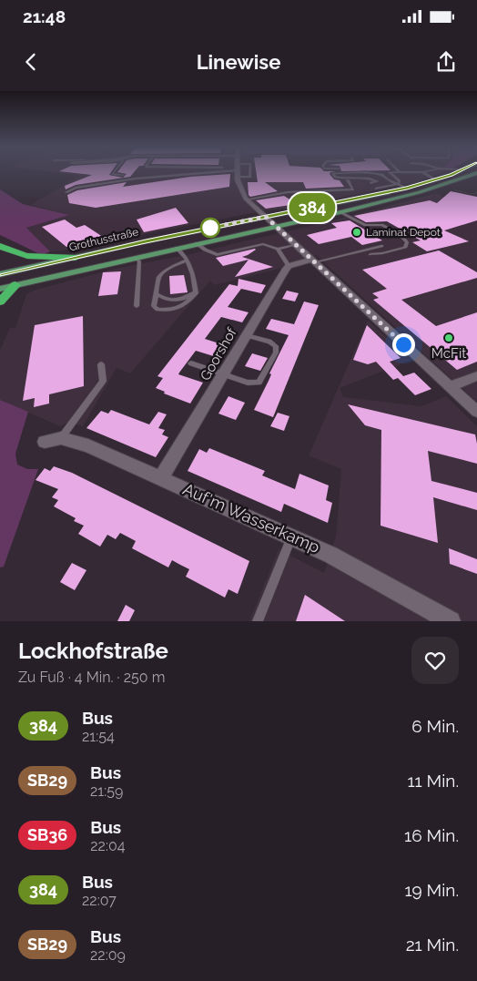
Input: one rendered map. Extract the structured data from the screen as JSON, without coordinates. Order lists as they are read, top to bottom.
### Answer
{
  "streets": {
    "main road": ["Grothusstraße"],
    "street": ["Goorshof", "Auf'm Wasserkamp"]
  },
  "crossings": [
    ["Goorshof", "Auf'm Wasserkamp"]
  ],
  "places": ["Laminat Depot", "McFit"],
  "lines": ["bus line 384"],
  "page": {
    "status": "21:48",
    "header": "Linewise",
    "on_map": "384",
    "heading": ["Lockhofstraße", "Zu Fuß · 4 Min. · 250 m"],
    "list": [
      {
        "mark": "384",
        "name": "Bus",
        "note": "21:54",
        "value": "6 Min."
      },
      {
        "mark": "SB29",
        "name": "Bus",
        "note": "21:59",
        "value": "11 Min."
      },
      {
        "mark": "SB36",
        "name": "Bus",
        "note": "22:04",
        "value": "16 Min."
      },
      {
        "mark": "384",
        "name": "Bus",
        "note": "22:07",
        "value": "19 Min."
      },
      {
        "mark": "SB29",
        "name": "Bus",
        "note": "22:09",
        "value": "21 Min."
      }
    ]
  }
}
